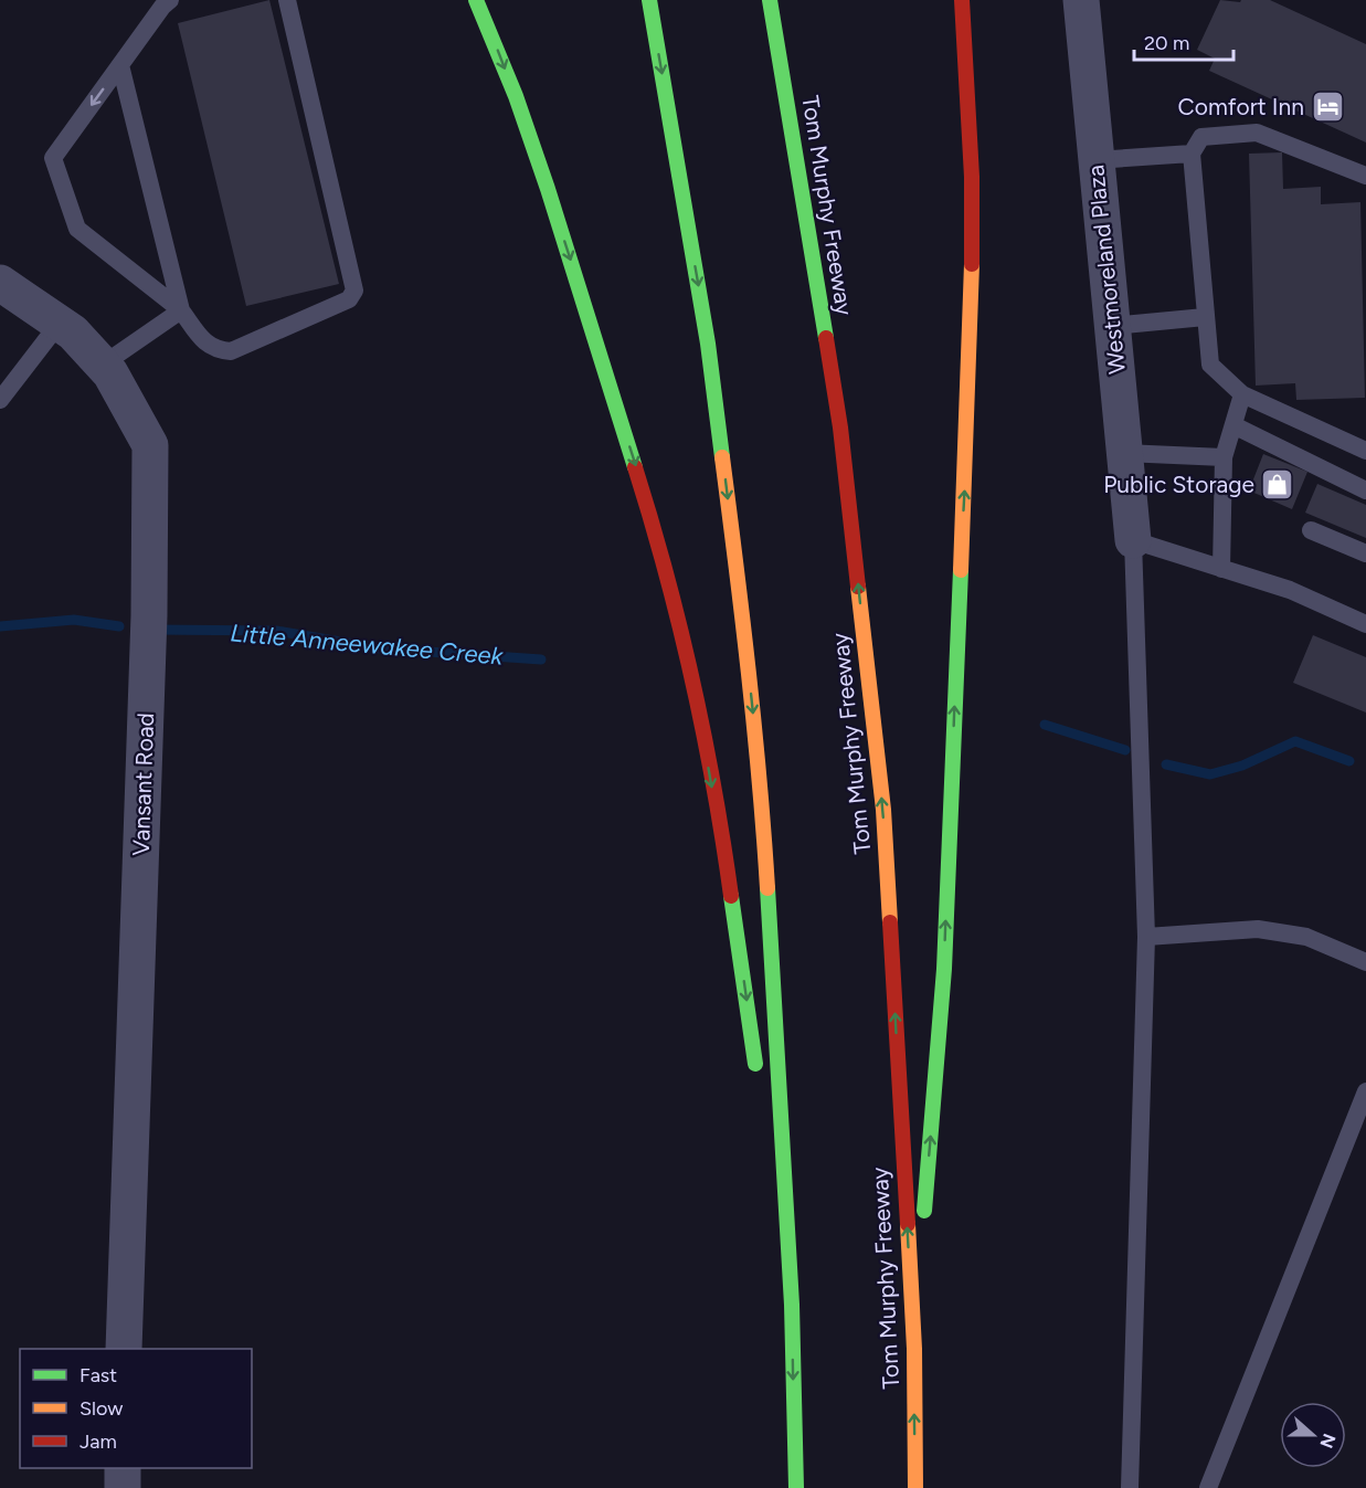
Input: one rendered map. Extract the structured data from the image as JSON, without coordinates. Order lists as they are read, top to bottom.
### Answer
{
  "streets": {
    "highway": ["Tom Murphy Freeway"],
    "street": ["Westmoreland Plaza", "Vansant Road"]
  },
  "water": ["Little Anneewakee Creek"],
  "places": {
    "hotel": ["Comfort Inn"],
    "shop": ["Public Storage"]
  },
  "legend": ["Fast", "Slow", "Jam"],
  "scale_bar": "20 m",
  "north": "right"
}
